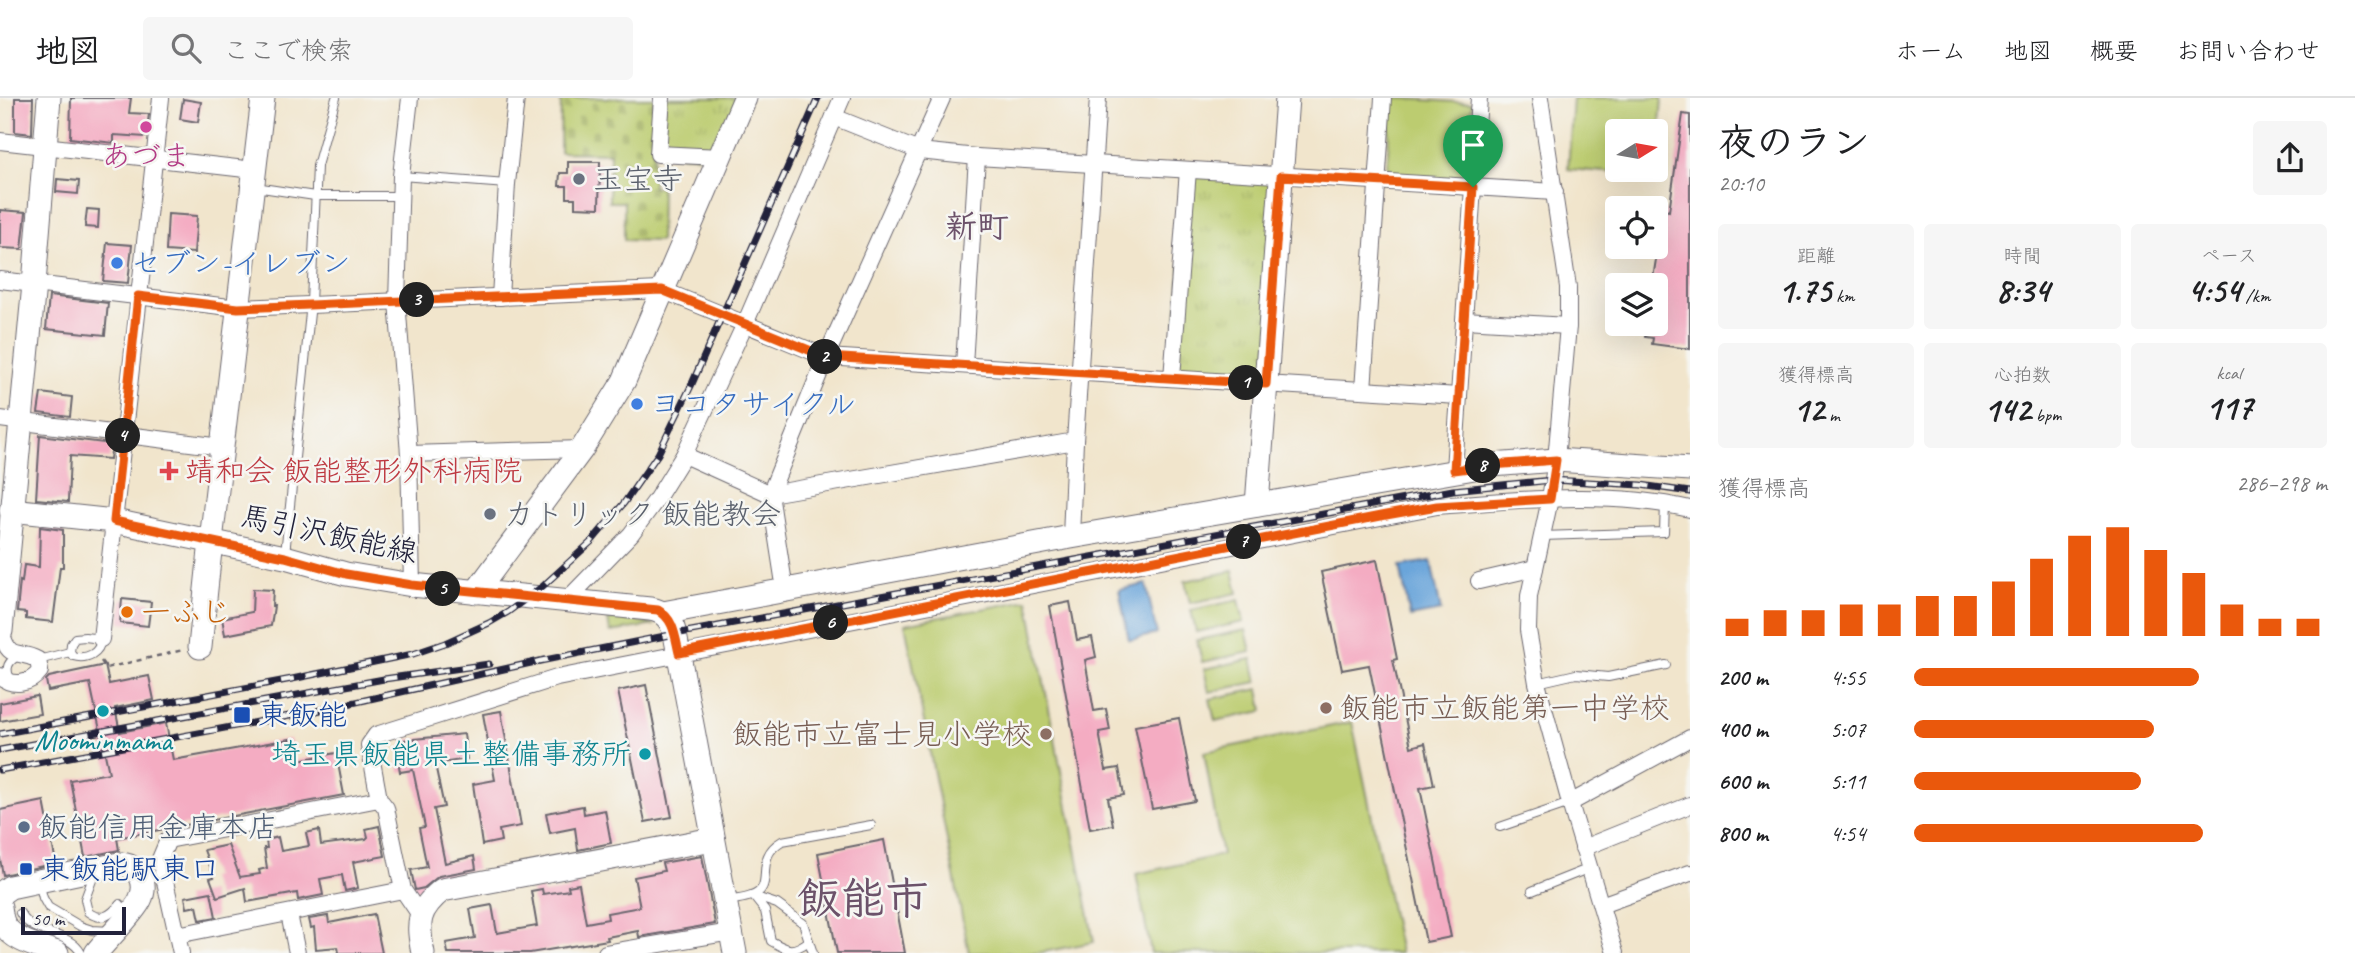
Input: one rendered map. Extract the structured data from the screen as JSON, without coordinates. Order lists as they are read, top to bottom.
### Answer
{
  "streets": {
    "street": ["馬引沢飯能線"]
  },
  "districts": ["新町", "飯能市"],
  "places": {
    "other": [
      "あづま",
      "玉宝寺",
      "セブン-イレブン",
      "ヨコタサイクル",
      "カトリック 飯能教会",
      "一ふじ",
      "飯能市立飯能第一中学校",
      "Moominmama",
      "飯能市立富士見小学校",
      "埼玉県飯能県土整備事務所",
      "飯能信用金庫本店"
    ],
    "health": ["靖和会 飯能整形外科病院"],
    "transit": ["東飯能", "東飯能駅東口"]
  },
  "scale_bar": "50 m",
  "north": "right",
  "page": {
    "header": "地図",
    "search": "ここで検索",
    "nav": [
      "ホーム",
      "地図",
      "概要",
      "お問い合わせ"
    ],
    "heading": ["夜のラン", "20:10"],
    "stats": [
      ["距離", "1.75 km"],
      ["時間", "8:34"],
      ["ペース", "4:54 /km"],
      ["獲得標高", "12 m"],
      ["心拍数", "142 bpm"],
      ["kcal", "117"]
    ],
    "pins": [
      "3",
      "2",
      "1",
      "4",
      "8",
      "7",
      "5",
      "6"
    ],
    "chart": ["獲得標高", "286–298 m"],
    "list": [
      {
        "name": "200 m",
        "note": "4:55"
      },
      {
        "name": "400 m",
        "note": "5:07"
      },
      {
        "name": "600 m",
        "note": "5:11"
      },
      {
        "name": "800 m",
        "note": "4:54"
      }
    ],
    "scale": "50 m"
  }
}
